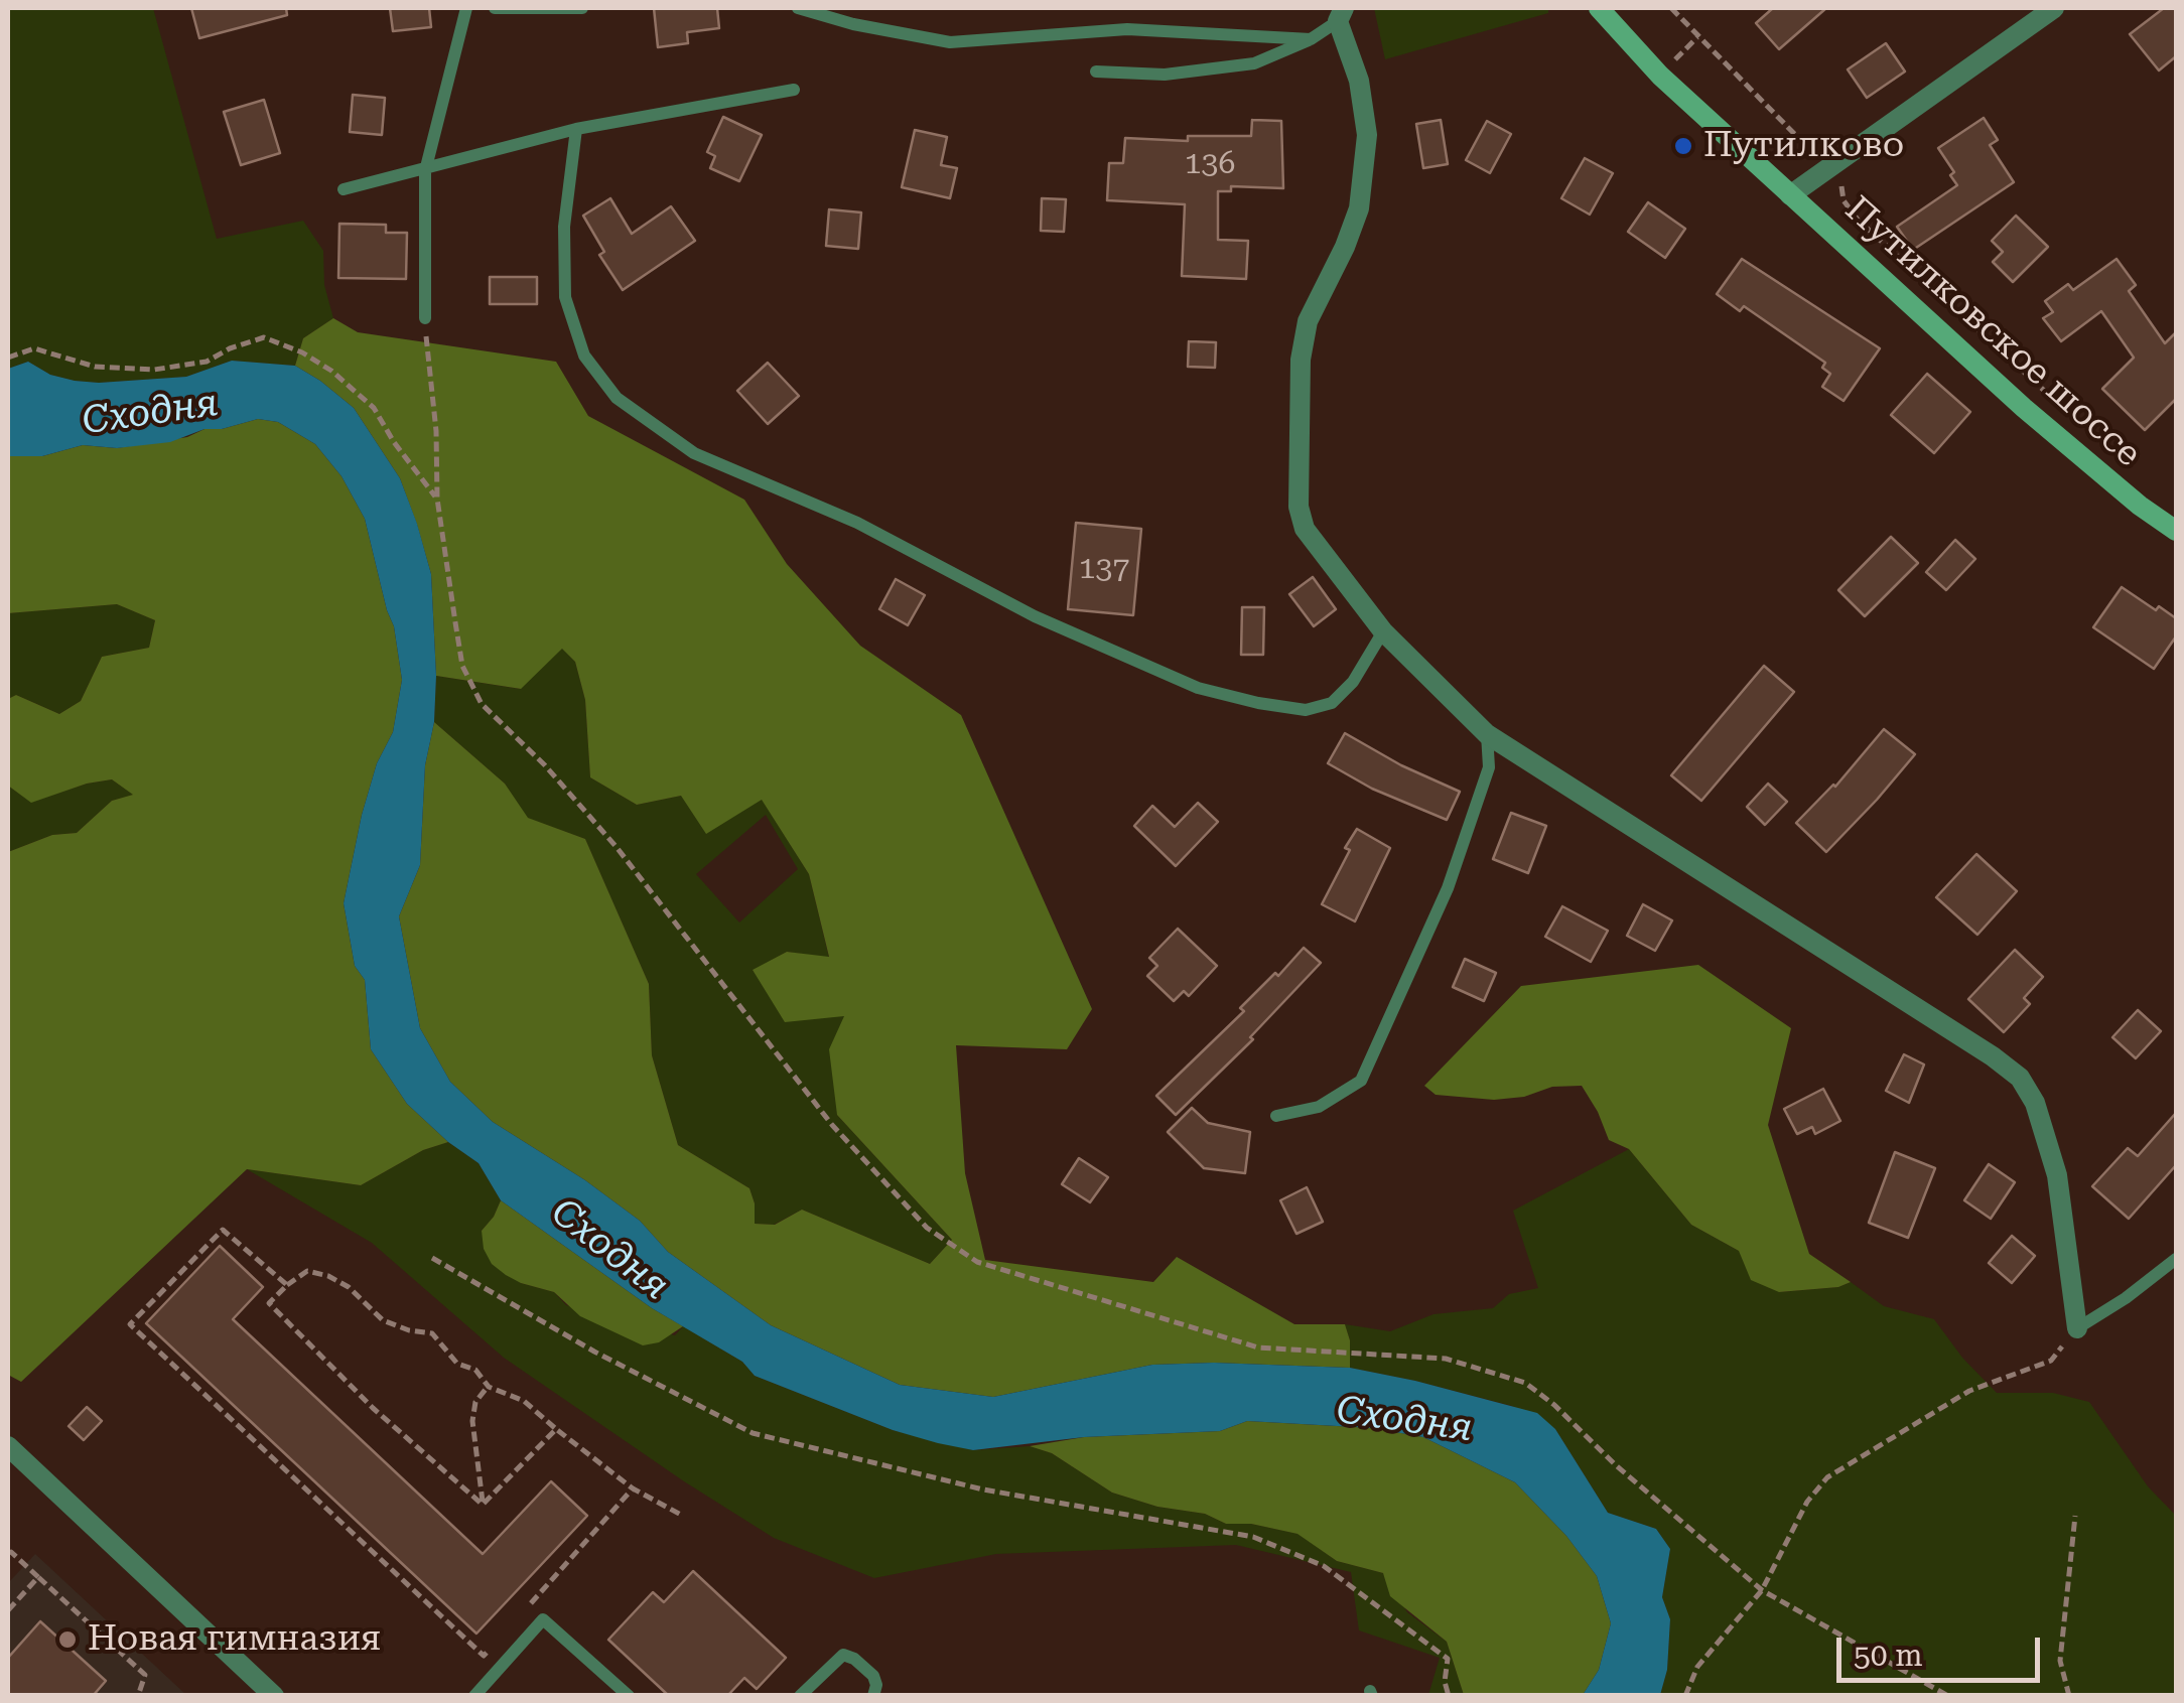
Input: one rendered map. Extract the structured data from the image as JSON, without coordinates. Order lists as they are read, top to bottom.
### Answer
{
  "streets": {
    "main road": ["Путилковское шоссе"]
  },
  "water": ["Сходня"],
  "places": ["Путилково", "Новая гимназия"],
  "house_numbers": ["136", "137"],
  "scale_bar": "50 m"
}
